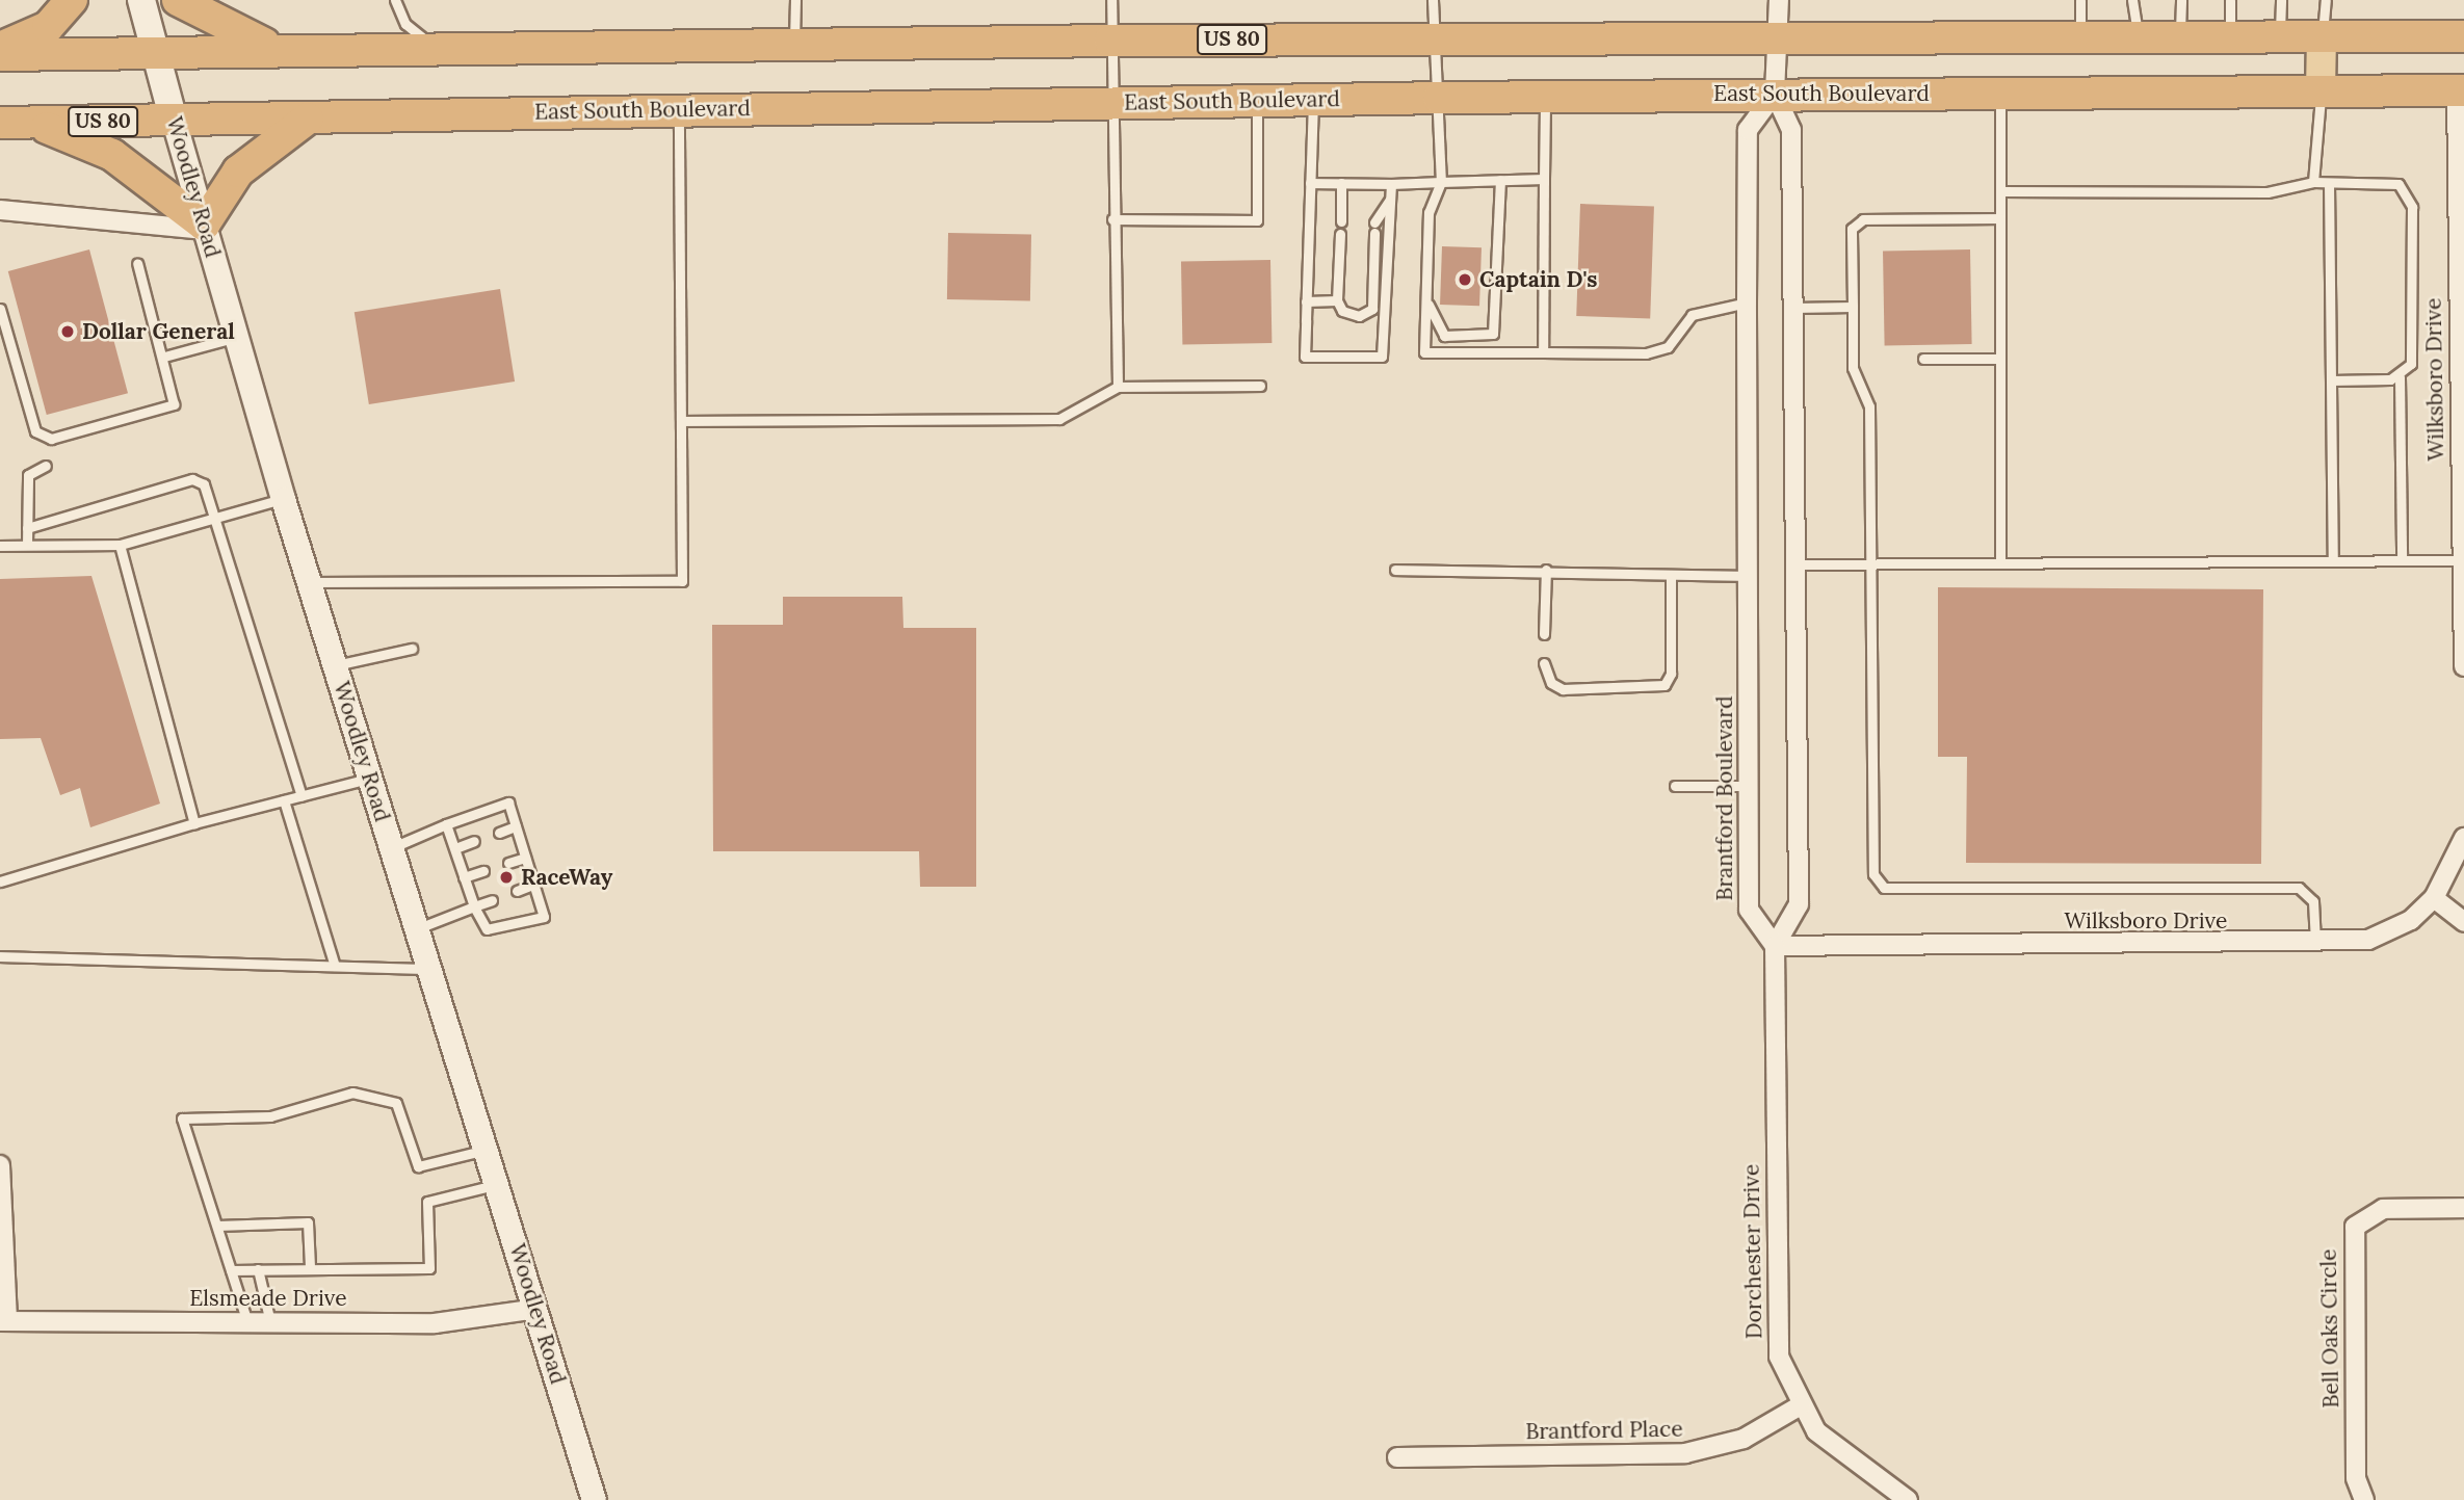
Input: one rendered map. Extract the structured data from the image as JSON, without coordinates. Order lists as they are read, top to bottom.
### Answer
{
  "streets": {
    "highway": ["US 80", "East South Boulevard"],
    "main road": ["Woodley Road"],
    "street": [
      "Wilksboro Drive",
      "Brantford Boulevard",
      "Dorchester Drive",
      "Elsmeade Drive",
      "Bell Oaks Circle",
      "Brantford Place"
    ]
  },
  "crossings": [
    ["US 80", "Woodley Road"],
    ["East South Boulevard", "Woodley Road"],
    ["East South Boulevard", "Wilksboro Drive"],
    ["East South Boulevard", "Brantford Boulevard"],
    ["Woodley Road", "Elsmeade Drive"],
    ["Wilksboro Drive", "Brantford Boulevard"],
    ["Wilksboro Drive", "Dorchester Drive"],
    ["Brantford Boulevard", "Dorchester Drive"],
    ["Dorchester Drive", "Brantford Place"]
  ],
  "places": ["Captain D's", "Dollar General", "RaceWay"]
}
